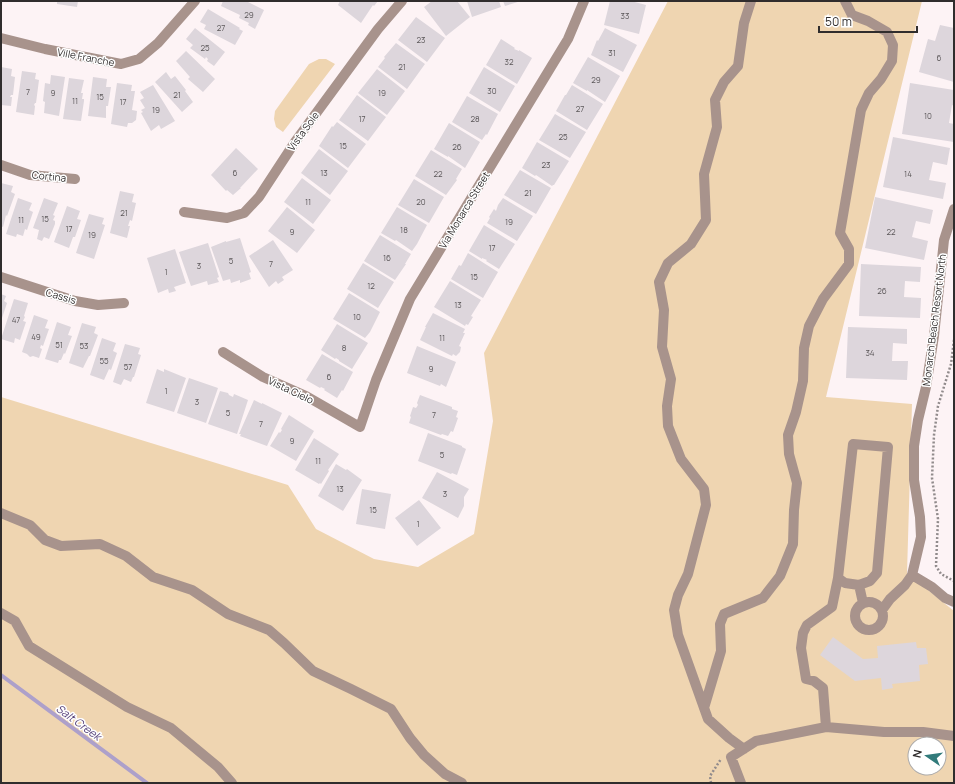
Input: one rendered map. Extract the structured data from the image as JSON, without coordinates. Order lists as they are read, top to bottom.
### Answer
{
  "streets": {
    "street": [
      "Ville Franche",
      "Vista Sole",
      "Cortina",
      "Via Monarca Street",
      "Cassis",
      "Monarch Beach Resort North",
      "Vista Cielo"
    ]
  },
  "crossings": [
    ["Via Monarca Street", "Vista Cielo"]
  ],
  "water": ["Salt Creek"],
  "house_numbers": [
    "29",
    "33",
    "27",
    "23",
    "25",
    "31",
    "6",
    "32",
    "21",
    "29",
    "30",
    "7",
    "9",
    "19",
    "21",
    "15",
    "11",
    "17",
    "27",
    "19",
    "10",
    "17",
    "28",
    "25",
    "15",
    "26",
    "23",
    "6",
    "13",
    "22",
    "14",
    "21",
    "11",
    "20",
    "21",
    "15",
    "11",
    "19",
    "17",
    "18",
    "9",
    "22",
    "19",
    "17",
    "16",
    "5",
    "7",
    "3",
    "1",
    "15",
    "12",
    "26",
    "13",
    "10",
    "47",
    "49",
    "11",
    "51",
    "53",
    "8",
    "34",
    "55",
    "57",
    "9",
    "6",
    "1",
    "3",
    "5",
    "7",
    "7",
    "9",
    "5",
    "11",
    "13",
    "3",
    "15",
    "1"
  ],
  "scale_bar": "50 m",
  "north": "left"
}
